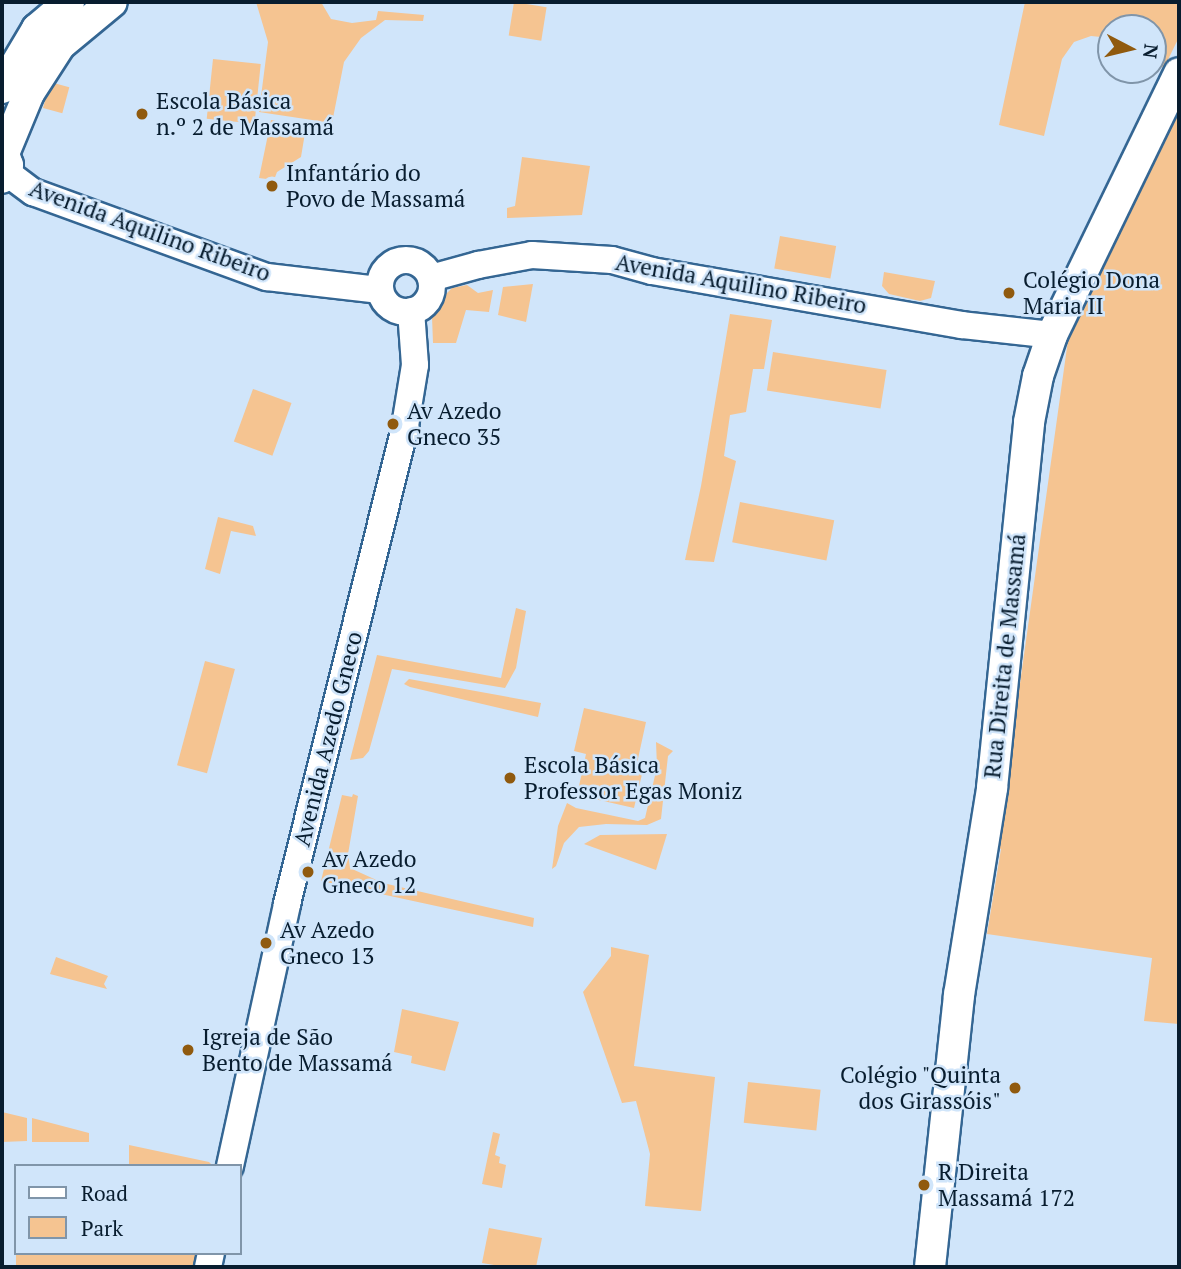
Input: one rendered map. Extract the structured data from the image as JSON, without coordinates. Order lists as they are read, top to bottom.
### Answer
{
  "streets": {
    "main road": ["Rua Direita de Massamá"],
    "street": ["Avenida Aquilino Ribeiro", "Avenida Azedo Gneco"]
  },
  "crossings": [
    ["Avenida Aquilino Ribeiro", "Rua Direita de Massamá"],
    ["Avenida Aquilino Ribeiro", "Avenida Azedo Gneco"]
  ],
  "places": [
    "Escola Básica n.º 2 de Massamá",
    "Infantário do Povo de Massamá",
    "Colégio Dona Maria II",
    "Av Azedo Gneco 35",
    "Escola Básica Professor Egas Moniz",
    "Av Azedo Gneco 12",
    "Av Azedo Gneco 13",
    "Igreja de São Bento de Massamá",
    "Colégio \"Quinta dos Girassóis\"",
    "R Direita Massamá 172"
  ],
  "legend": ["Road", "Park"],
  "north": "right"
}
